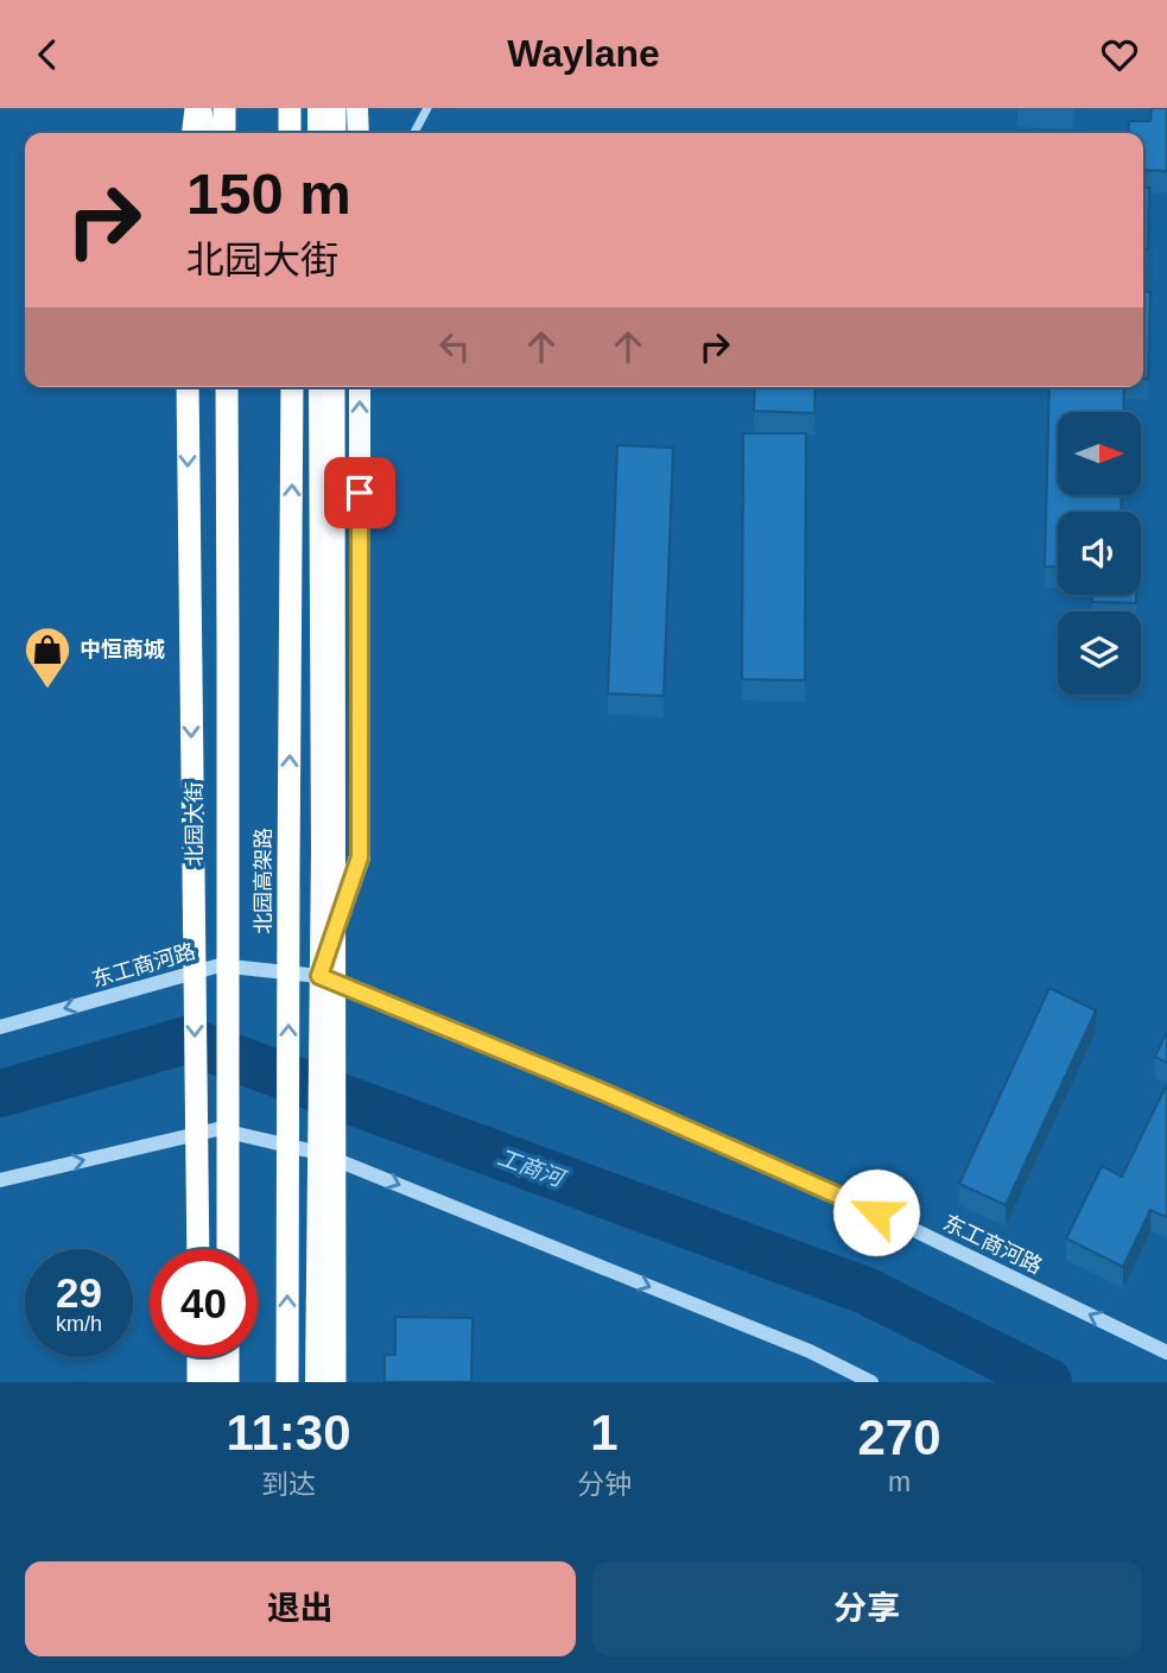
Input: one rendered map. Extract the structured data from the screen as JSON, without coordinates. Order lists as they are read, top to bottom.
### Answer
{
  "streets": {
    "highway": ["北园高架路"],
    "main road": ["北园大街"],
    "street": ["东工商河路"]
  },
  "crossings": [
    ["北园大街", "东工商河路"]
  ],
  "one_way": ["东工商河路"],
  "water": ["工商河"],
  "places": {
    "shop": ["中恒商城"]
  },
  "north": "right",
  "page": {
    "header": "Waylane",
    "turn": ["150 m", "北园大街"],
    "speed": "29 km/h",
    "limit": "40",
    "eta": [
      "11:30",
      "到达",
      "1",
      "分钟",
      "270",
      "m"
    ],
    "buttons": ["退出", "分享"]
  }
}
